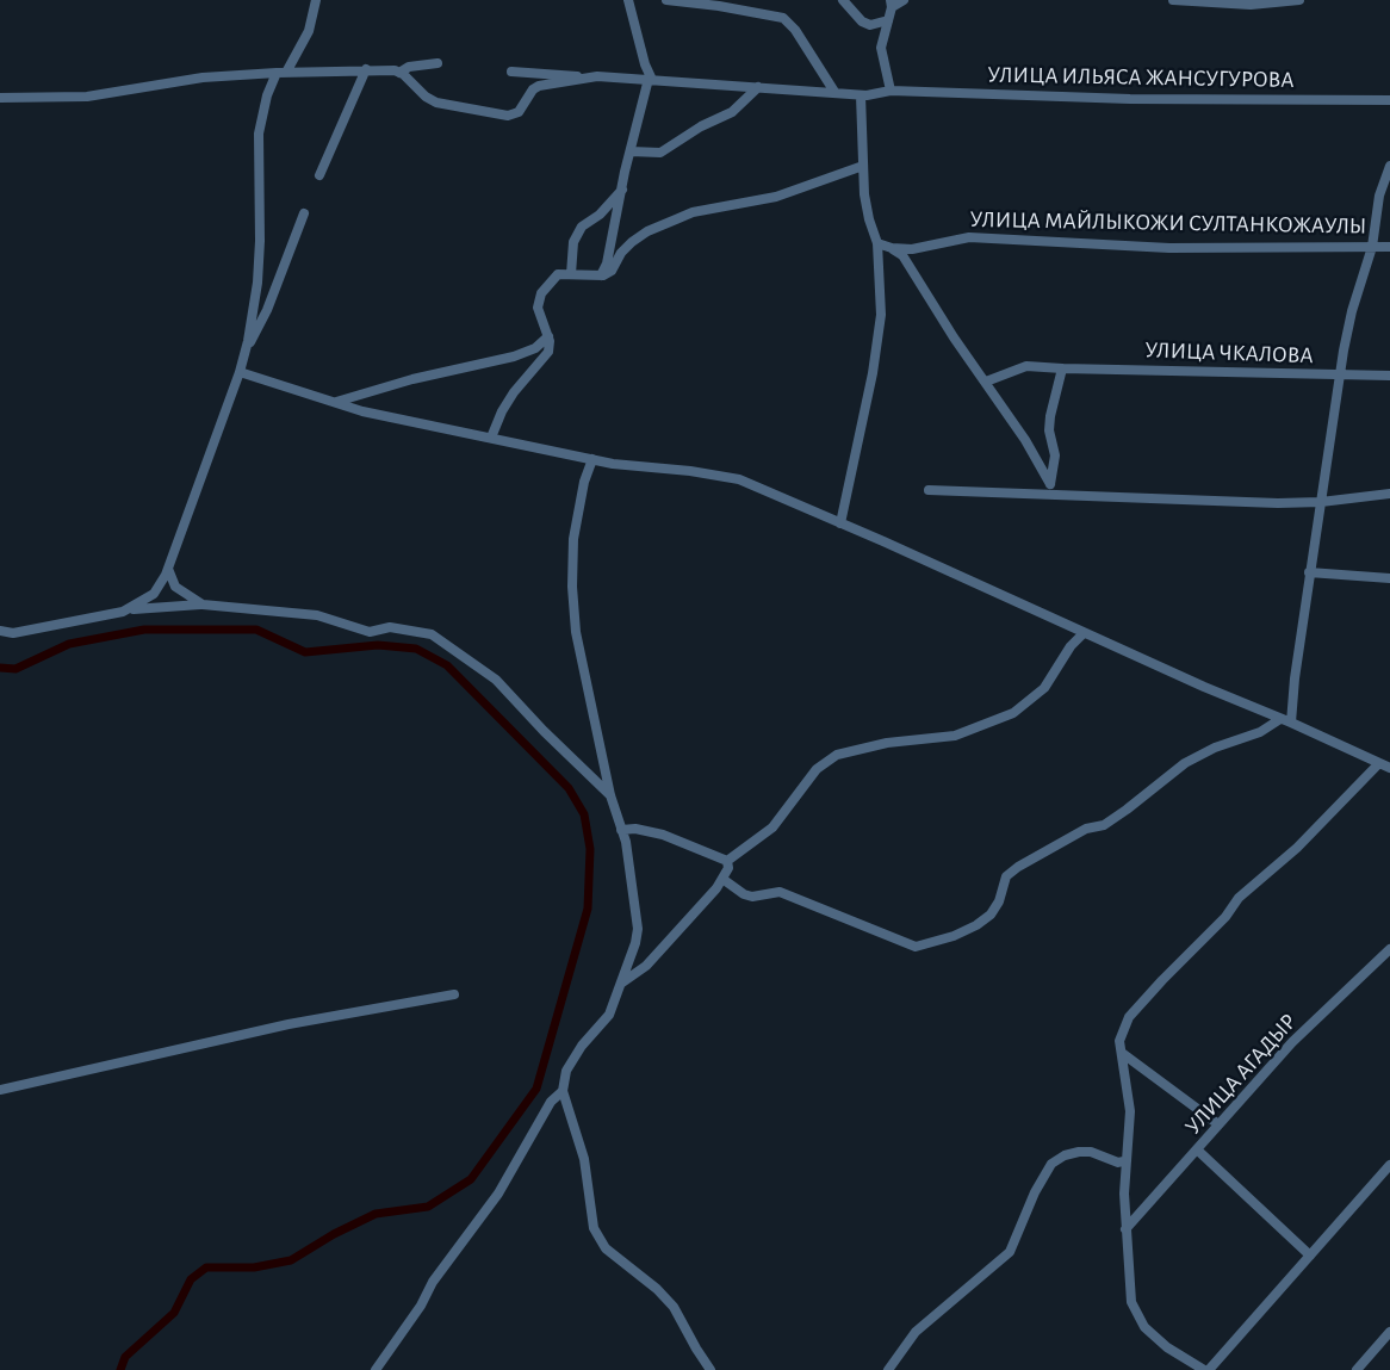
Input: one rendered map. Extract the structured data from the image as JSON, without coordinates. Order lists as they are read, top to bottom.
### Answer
{
  "streets": {
    "street": [
      "УЛИЦА ИЛЬЯСА ЖАНСУГУРОВА",
      "УЛИЦА МАЙЛЫКОЖИ СУЛТАНКОЖАУЛЫ",
      "УЛИЦА ЧКАЛОВА",
      "УЛИЦА АГАДЫР"
    ]
  }
}
